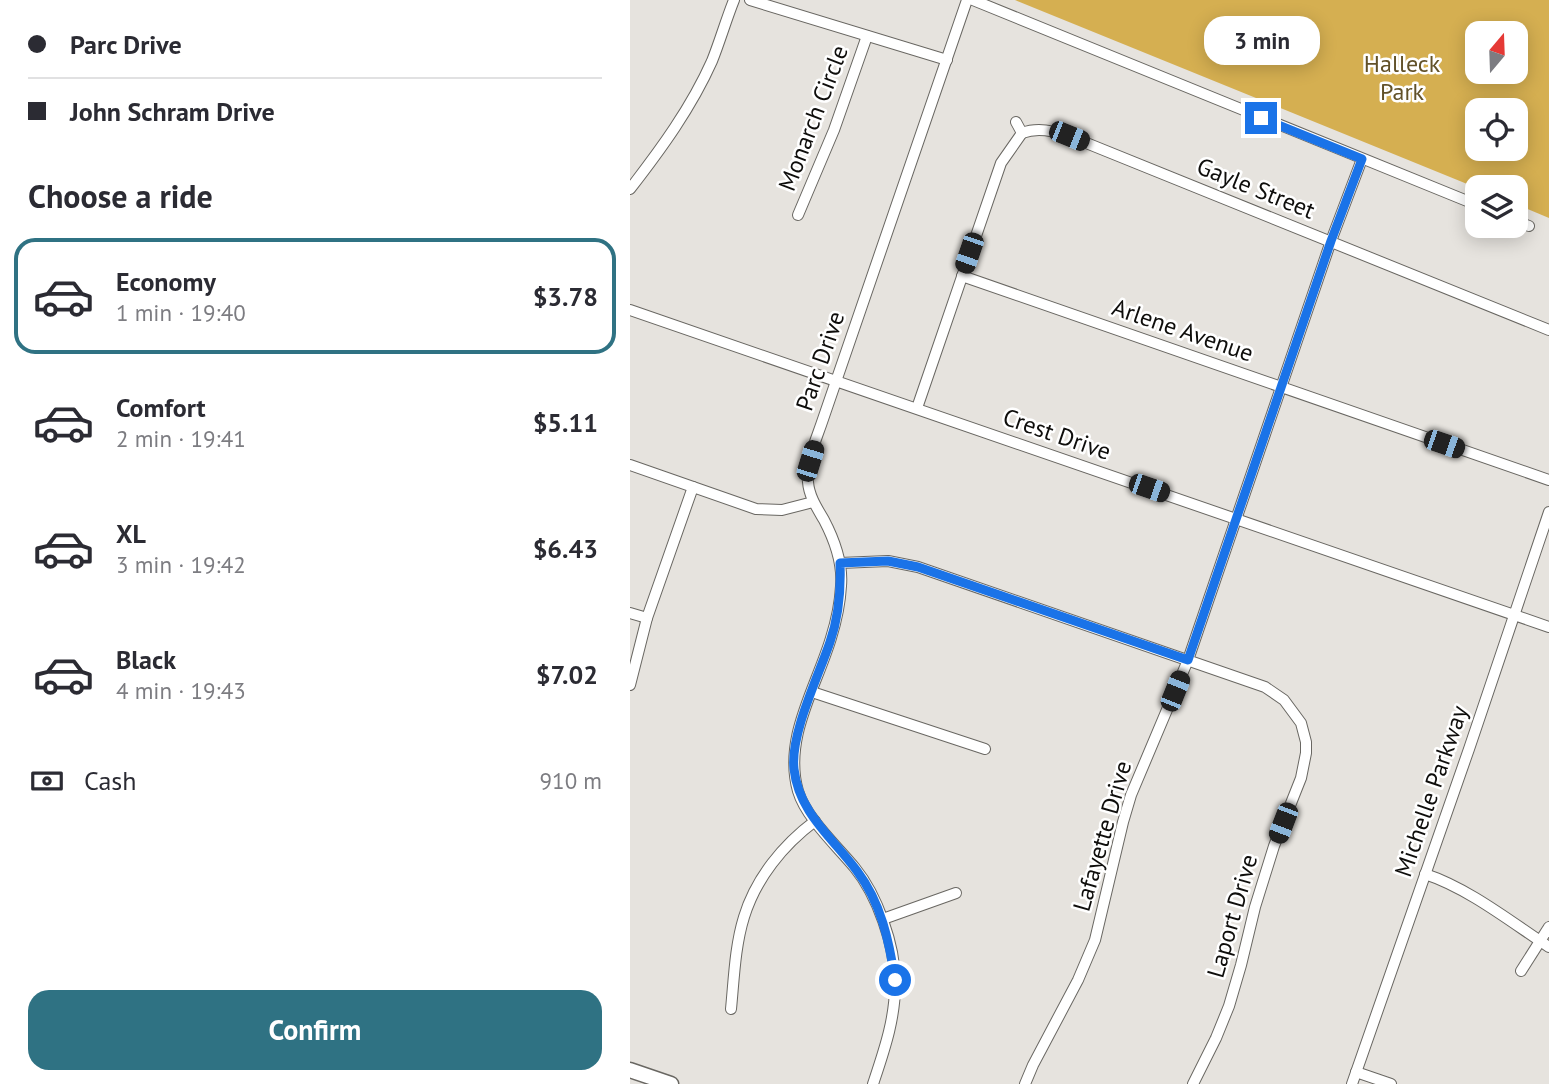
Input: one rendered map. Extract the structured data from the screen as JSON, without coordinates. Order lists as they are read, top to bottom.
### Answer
{
  "streets": {
    "street": [
      "Monarch Circle",
      "Gayle Street",
      "Arlene Avenue",
      "Parc Drive",
      "Crest Drive",
      "Michelle Parkway",
      "Lafayette Drive",
      "Laport Drive"
    ]
  },
  "crossings": [
    ["Gayle Street", "Lafayette Drive"],
    ["Arlene Avenue", "Lafayette Drive"],
    ["Parc Drive", "Crest Drive"],
    ["Parc Drive", "Laport Drive"],
    ["Crest Drive", "Michelle Parkway"],
    ["Crest Drive", "Lafayette Drive"],
    ["Lafayette Drive", "Laport Drive"]
  ],
  "parks": ["Halleck Park"],
  "north": "top",
  "page": {
    "banner": ["Parc Drive", "John Schram Drive"],
    "bubble": "3 min",
    "heading": "Choose a ride",
    "list": [
      {
        "name": "Economy",
        "note": "1 min · 19:40",
        "value": "$3.78"
      },
      {
        "name": "Comfort",
        "note": "2 min · 19:41",
        "value": "$5.11"
      },
      {
        "name": "XL",
        "note": "3 min · 19:42",
        "value": "$6.43"
      },
      {
        "name": "Black",
        "note": "4 min · 19:43",
        "value": "$7.02"
      }
    ],
    "pay": ["Cash", "910 m"],
    "buttons": "Confirm"
  }
}
